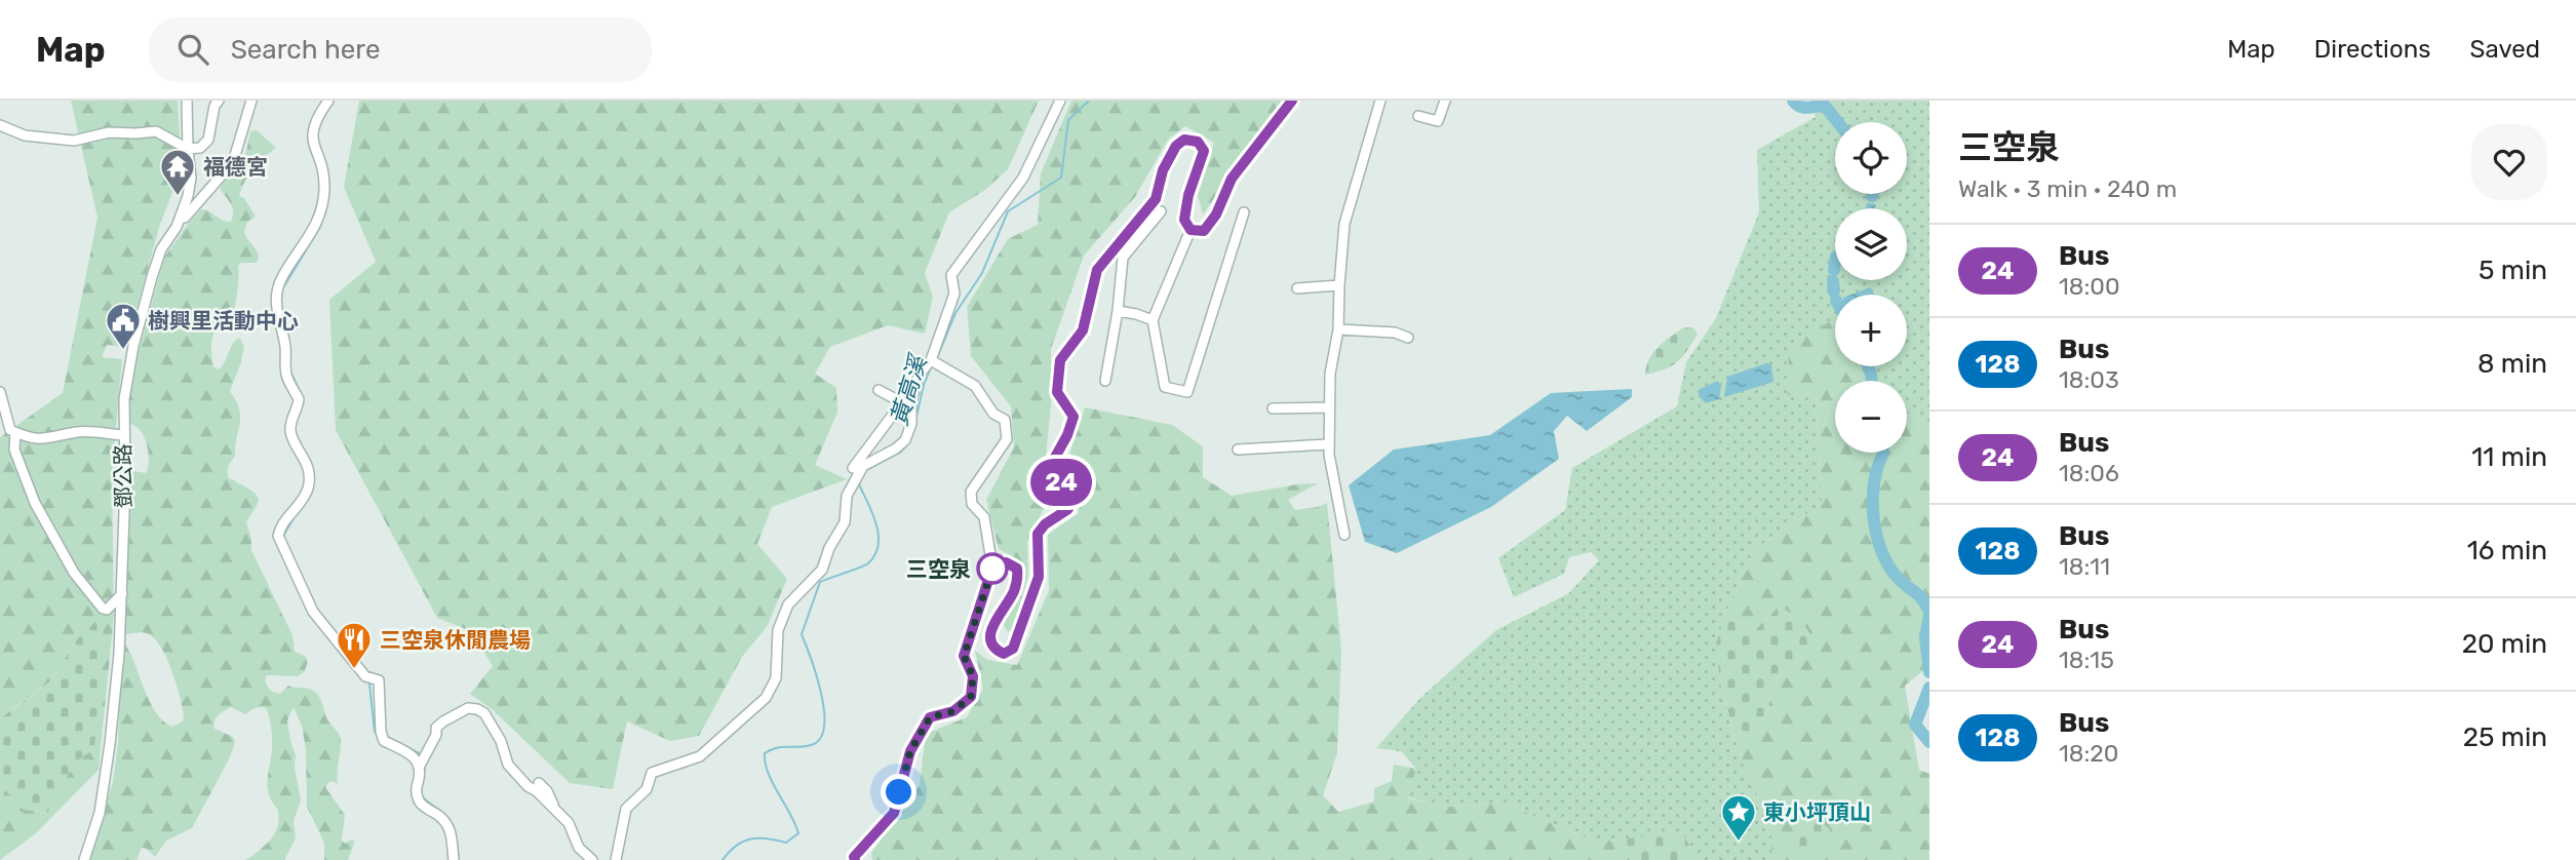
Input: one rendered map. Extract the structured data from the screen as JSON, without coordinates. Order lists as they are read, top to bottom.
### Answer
{
  "streets": {
    "street": ["鄧公路"]
  },
  "water": ["黃高溪"],
  "places": {
    "temple": ["福德宮"],
    "public building": ["樹興里活動中心"],
    "other": ["三空泉"],
    "restaurant": ["三空泉休閒農場"],
    "place": ["東小坪頂山"]
  },
  "lines": ["bus line 24"],
  "page": {
    "header": "Map",
    "search": "Search here",
    "nav": ["Map", "Directions", "Saved"],
    "on_map": "24",
    "heading": ["三空泉", "Walk · 3 min · 240 m"],
    "map_buttons": ["+", "−"],
    "list": [
      {
        "mark": "24",
        "name": "Bus",
        "note": "18:00",
        "value": "5 min"
      },
      {
        "mark": "128",
        "name": "Bus",
        "note": "18:03",
        "value": "8 min"
      },
      {
        "mark": "24",
        "name": "Bus",
        "note": "18:06",
        "value": "11 min"
      },
      {
        "mark": "128",
        "name": "Bus",
        "note": "18:11",
        "value": "16 min"
      },
      {
        "mark": "24",
        "name": "Bus",
        "note": "18:15",
        "value": "20 min"
      },
      {
        "mark": "128",
        "name": "Bus",
        "note": "18:20",
        "value": "25 min"
      }
    ]
  }
}
